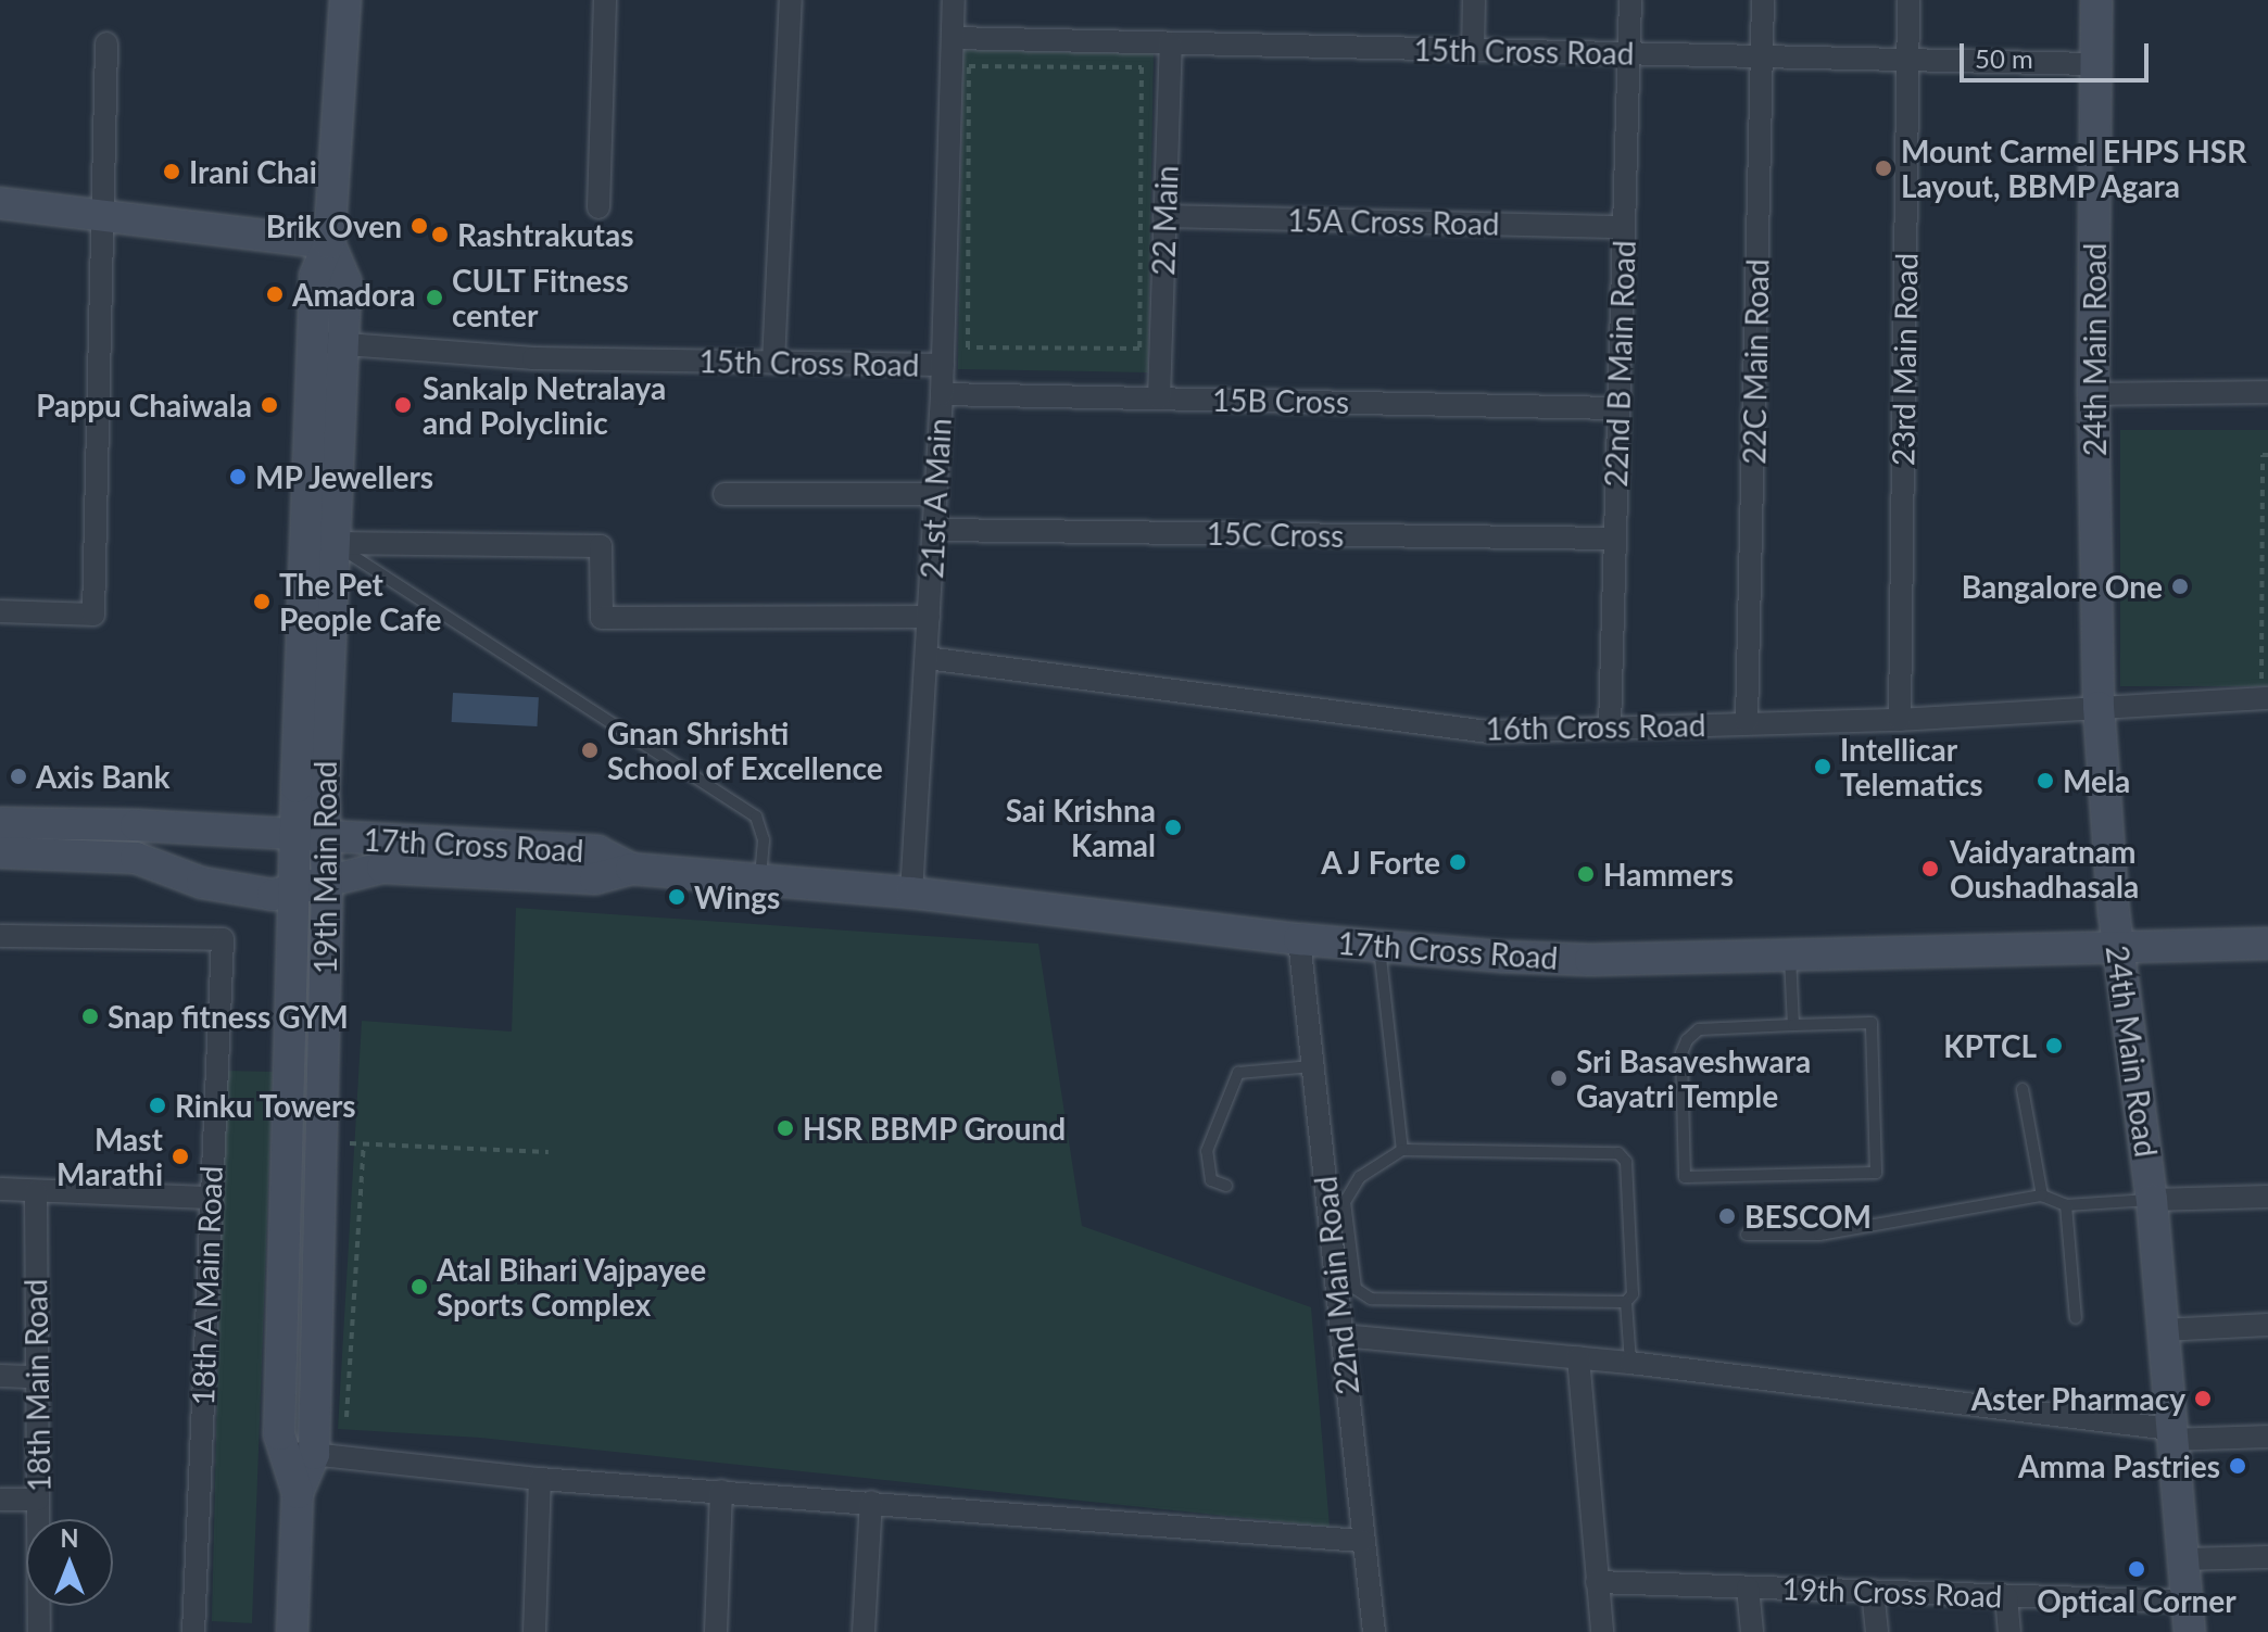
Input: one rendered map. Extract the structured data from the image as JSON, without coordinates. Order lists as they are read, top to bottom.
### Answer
{
  "streets": {
    "main road": ["24th Main Road", "17th Cross Road", "19th Main Road"],
    "street": [
      "15th Cross Road",
      "22 Main",
      "15A Cross Road",
      "23rd Main Road",
      "22C Main Road",
      "22nd B Main Road",
      "15B Cross",
      "21st A Main",
      "15C Cross",
      "16th Cross Road",
      "18th A Main Road",
      "22nd Main Road",
      "18th Main Road",
      "19th Cross Road"
    ]
  },
  "crossings": [
    ["15th Cross Road", "22 Main"],
    ["15th Cross Road", "24th Main Road"],
    ["15th Cross Road", "23rd Main Road"],
    ["15th Cross Road", "22C Main Road"],
    ["15th Cross Road", "22nd B Main Road"],
    ["15th Cross Road", "21st A Main"],
    ["15th Cross Road", "19th Main Road"],
    ["22 Main", "15A Cross Road"],
    ["22 Main", "15B Cross"],
    ["15A Cross Road", "22nd B Main Road"],
    ["24th Main Road", "16th Cross Road"],
    ["24th Main Road", "17th Cross Road"],
    ["24th Main Road", "19th Cross Road"],
    ["23rd Main Road", "16th Cross Road"],
    ["22C Main Road", "16th Cross Road"],
    ["22nd B Main Road", "15B Cross"],
    ["22nd B Main Road", "15C Cross"],
    ["22nd B Main Road", "16th Cross Road"],
    ["15B Cross", "21st A Main"],
    ["21st A Main", "15C Cross"],
    ["21st A Main", "16th Cross Road"],
    ["21st A Main", "17th Cross Road"],
    ["17th Cross Road", "19th Main Road"],
    ["17th Cross Road", "22nd Main Road"]
  ],
  "places": [
    "Mount Carmel EHPS HSR Layout, BBMP Agara",
    "Irani Chai",
    "Brik Oven",
    "Rashtrakutas",
    "Amadora",
    "CULT Fitness center",
    "Pappu Chaiwala",
    "Sankalp Netralaya and Polyclinic",
    "MP Jewellers",
    "Bangalore One",
    "The Pet People Cafe",
    "Gnan Shrishti School of Excellence",
    "Intellicar Telematics",
    "Axis Bank",
    "Mela",
    "Sai Krishna Kamal",
    "A J Forte",
    "Vaidyaratnam Oushadhasala",
    "Hammers",
    "Wings",
    "Snap fitness GYM",
    "KPTCL",
    "Sri Basaveshwara Gayatri Temple",
    "Rinku Towers",
    "HSR BBMP Ground",
    "Mast Marathi",
    "BESCOM",
    "Atal Bihari Vajpayee Sports Complex",
    "Aster Pharmacy",
    "Amma Pastries",
    "Optical Corner"
  ],
  "scale_bar": "50 m",
  "north": "top"
}
